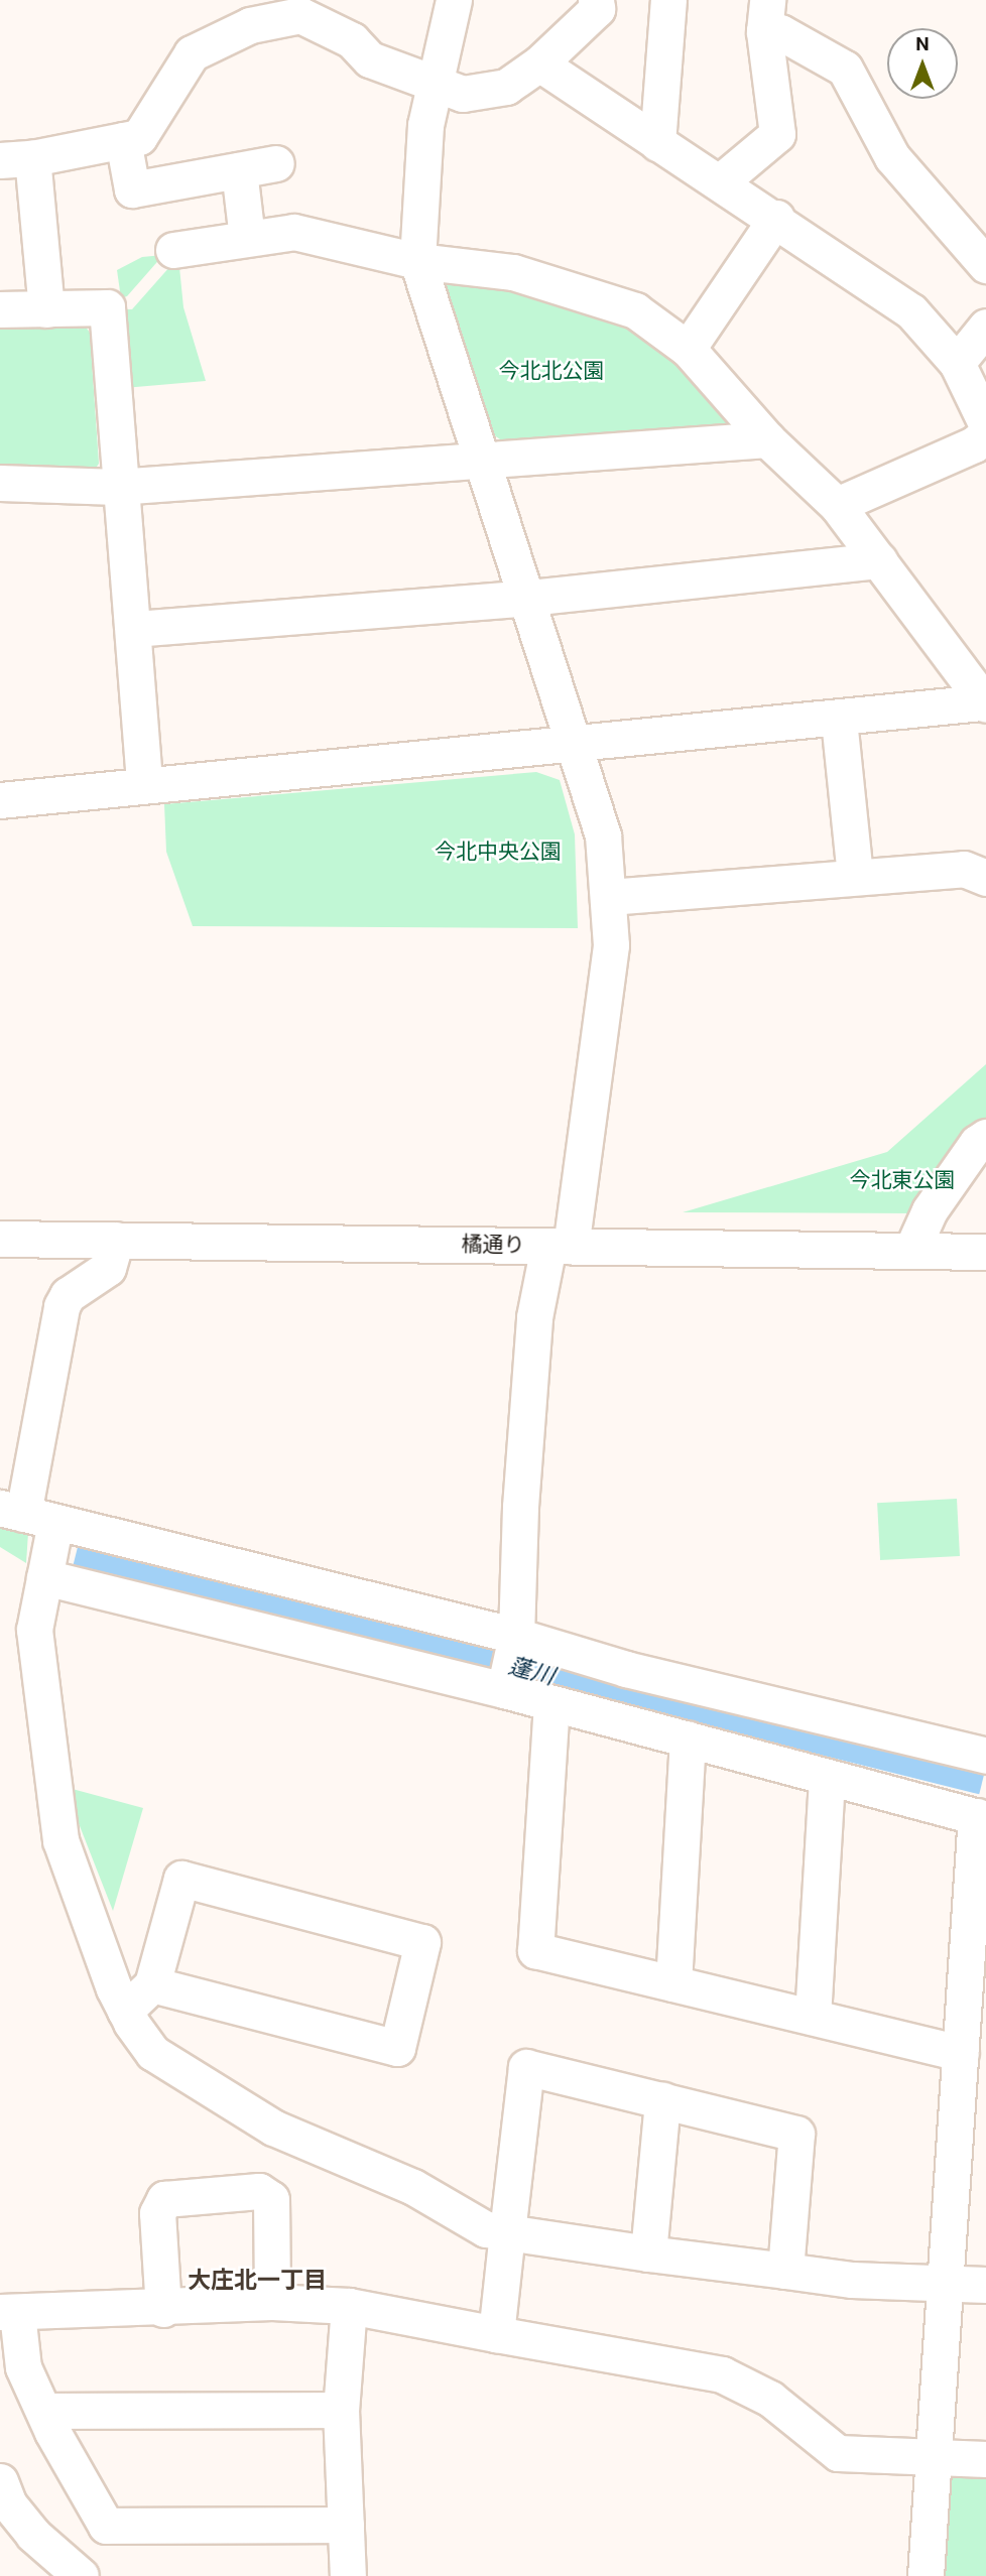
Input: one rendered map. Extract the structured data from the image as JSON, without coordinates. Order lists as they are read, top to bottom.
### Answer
{
  "streets": {
    "street": ["橘通り"]
  },
  "districts": ["大庄北一丁目"],
  "water": ["蓬川"],
  "parks": ["今北北公園", "今北中央公園", "今北東公園"],
  "north": "top"
}
